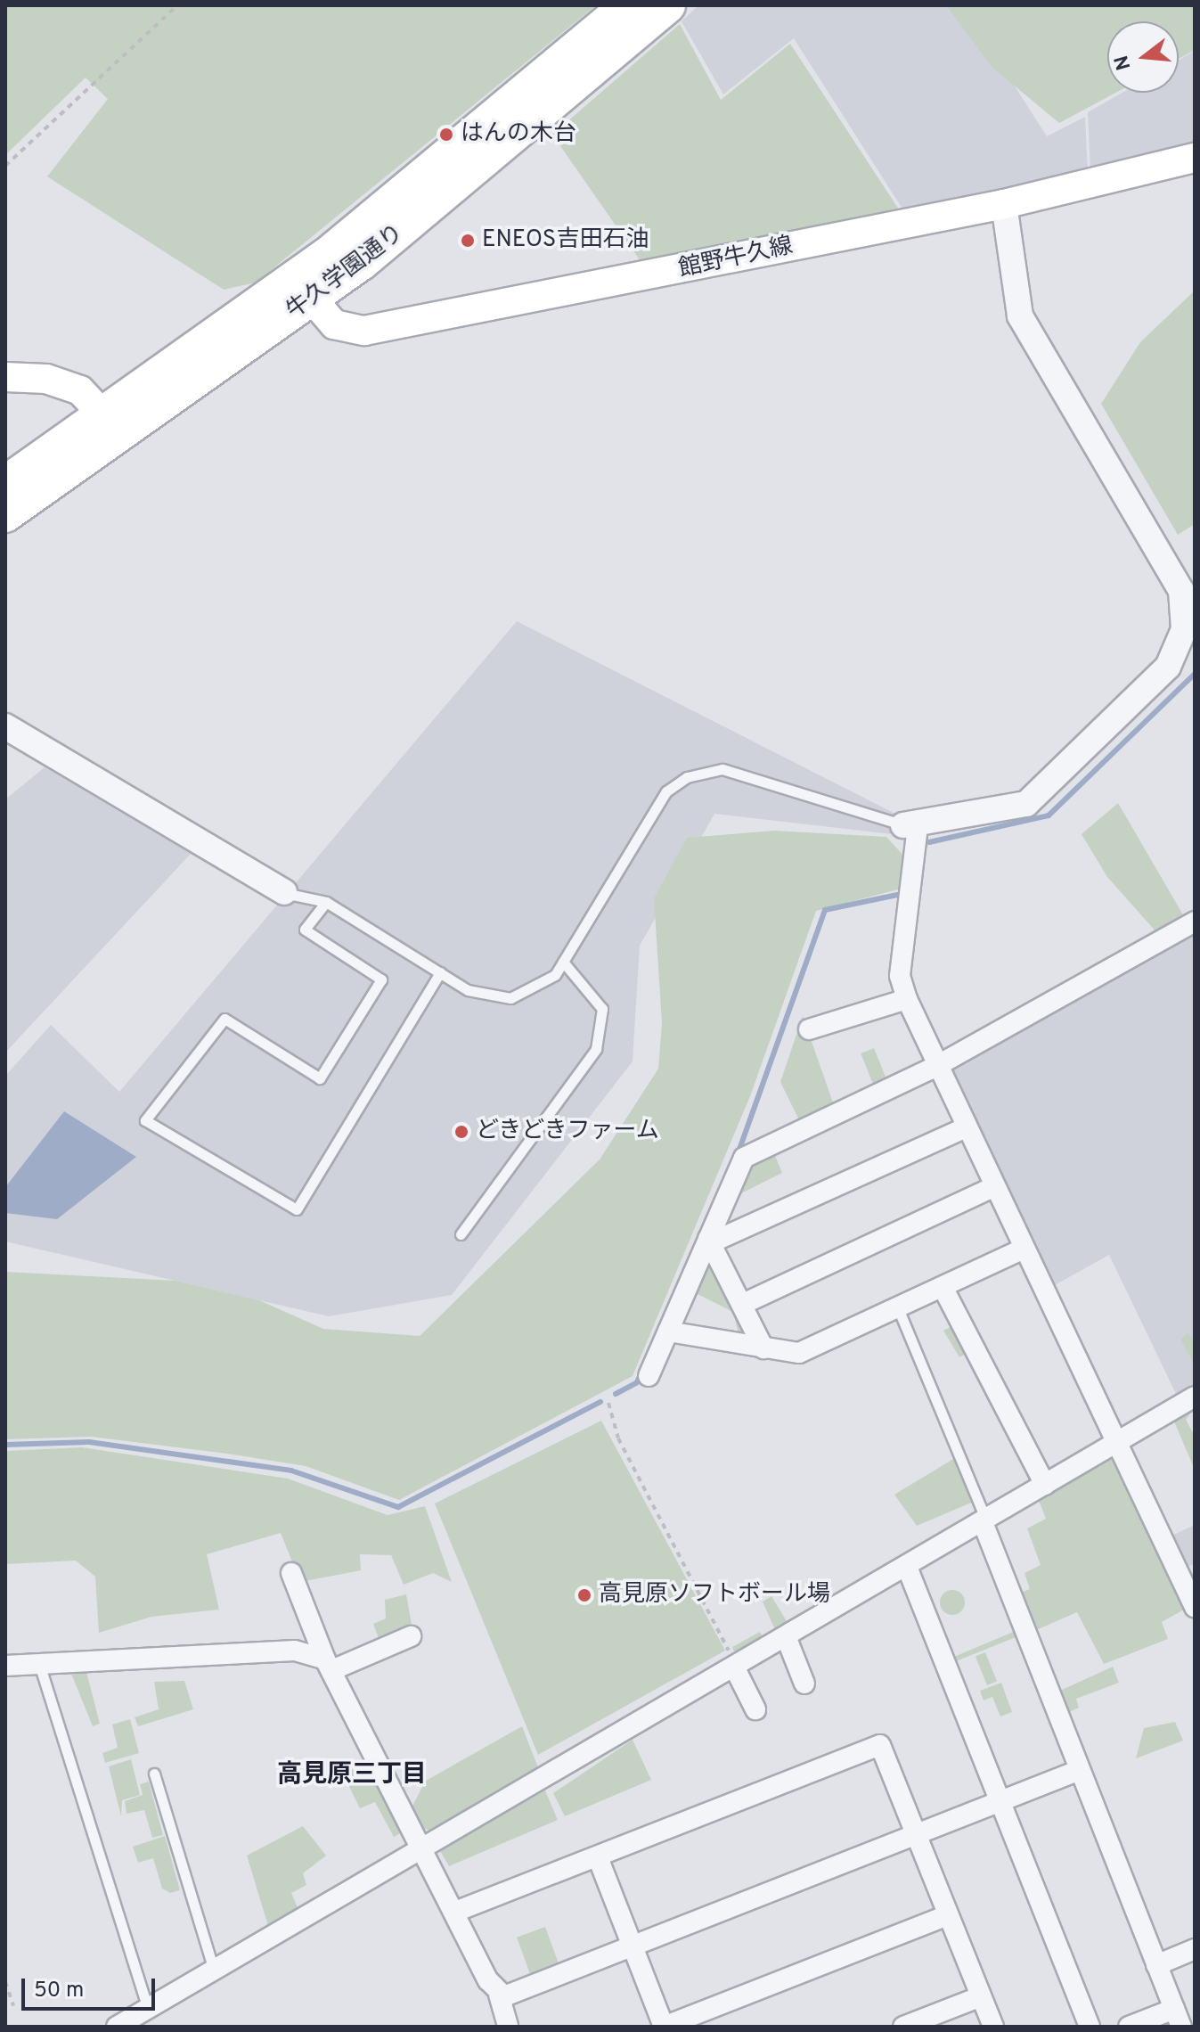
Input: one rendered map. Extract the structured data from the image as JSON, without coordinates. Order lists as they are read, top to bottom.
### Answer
{
  "streets": {
    "highway": ["牛久学園通り"],
    "main road": ["館野牛久線"]
  },
  "crossings": [
    ["館野牛久線", "牛久学園通り"]
  ],
  "districts": ["高見原三丁目"],
  "places": [
    "はんの木台",
    "ENEOS吉田石油",
    "どきどきファーム",
    "高見原ソフトボール場"
  ],
  "scale_bar": "50 m",
  "north": "left"
}
